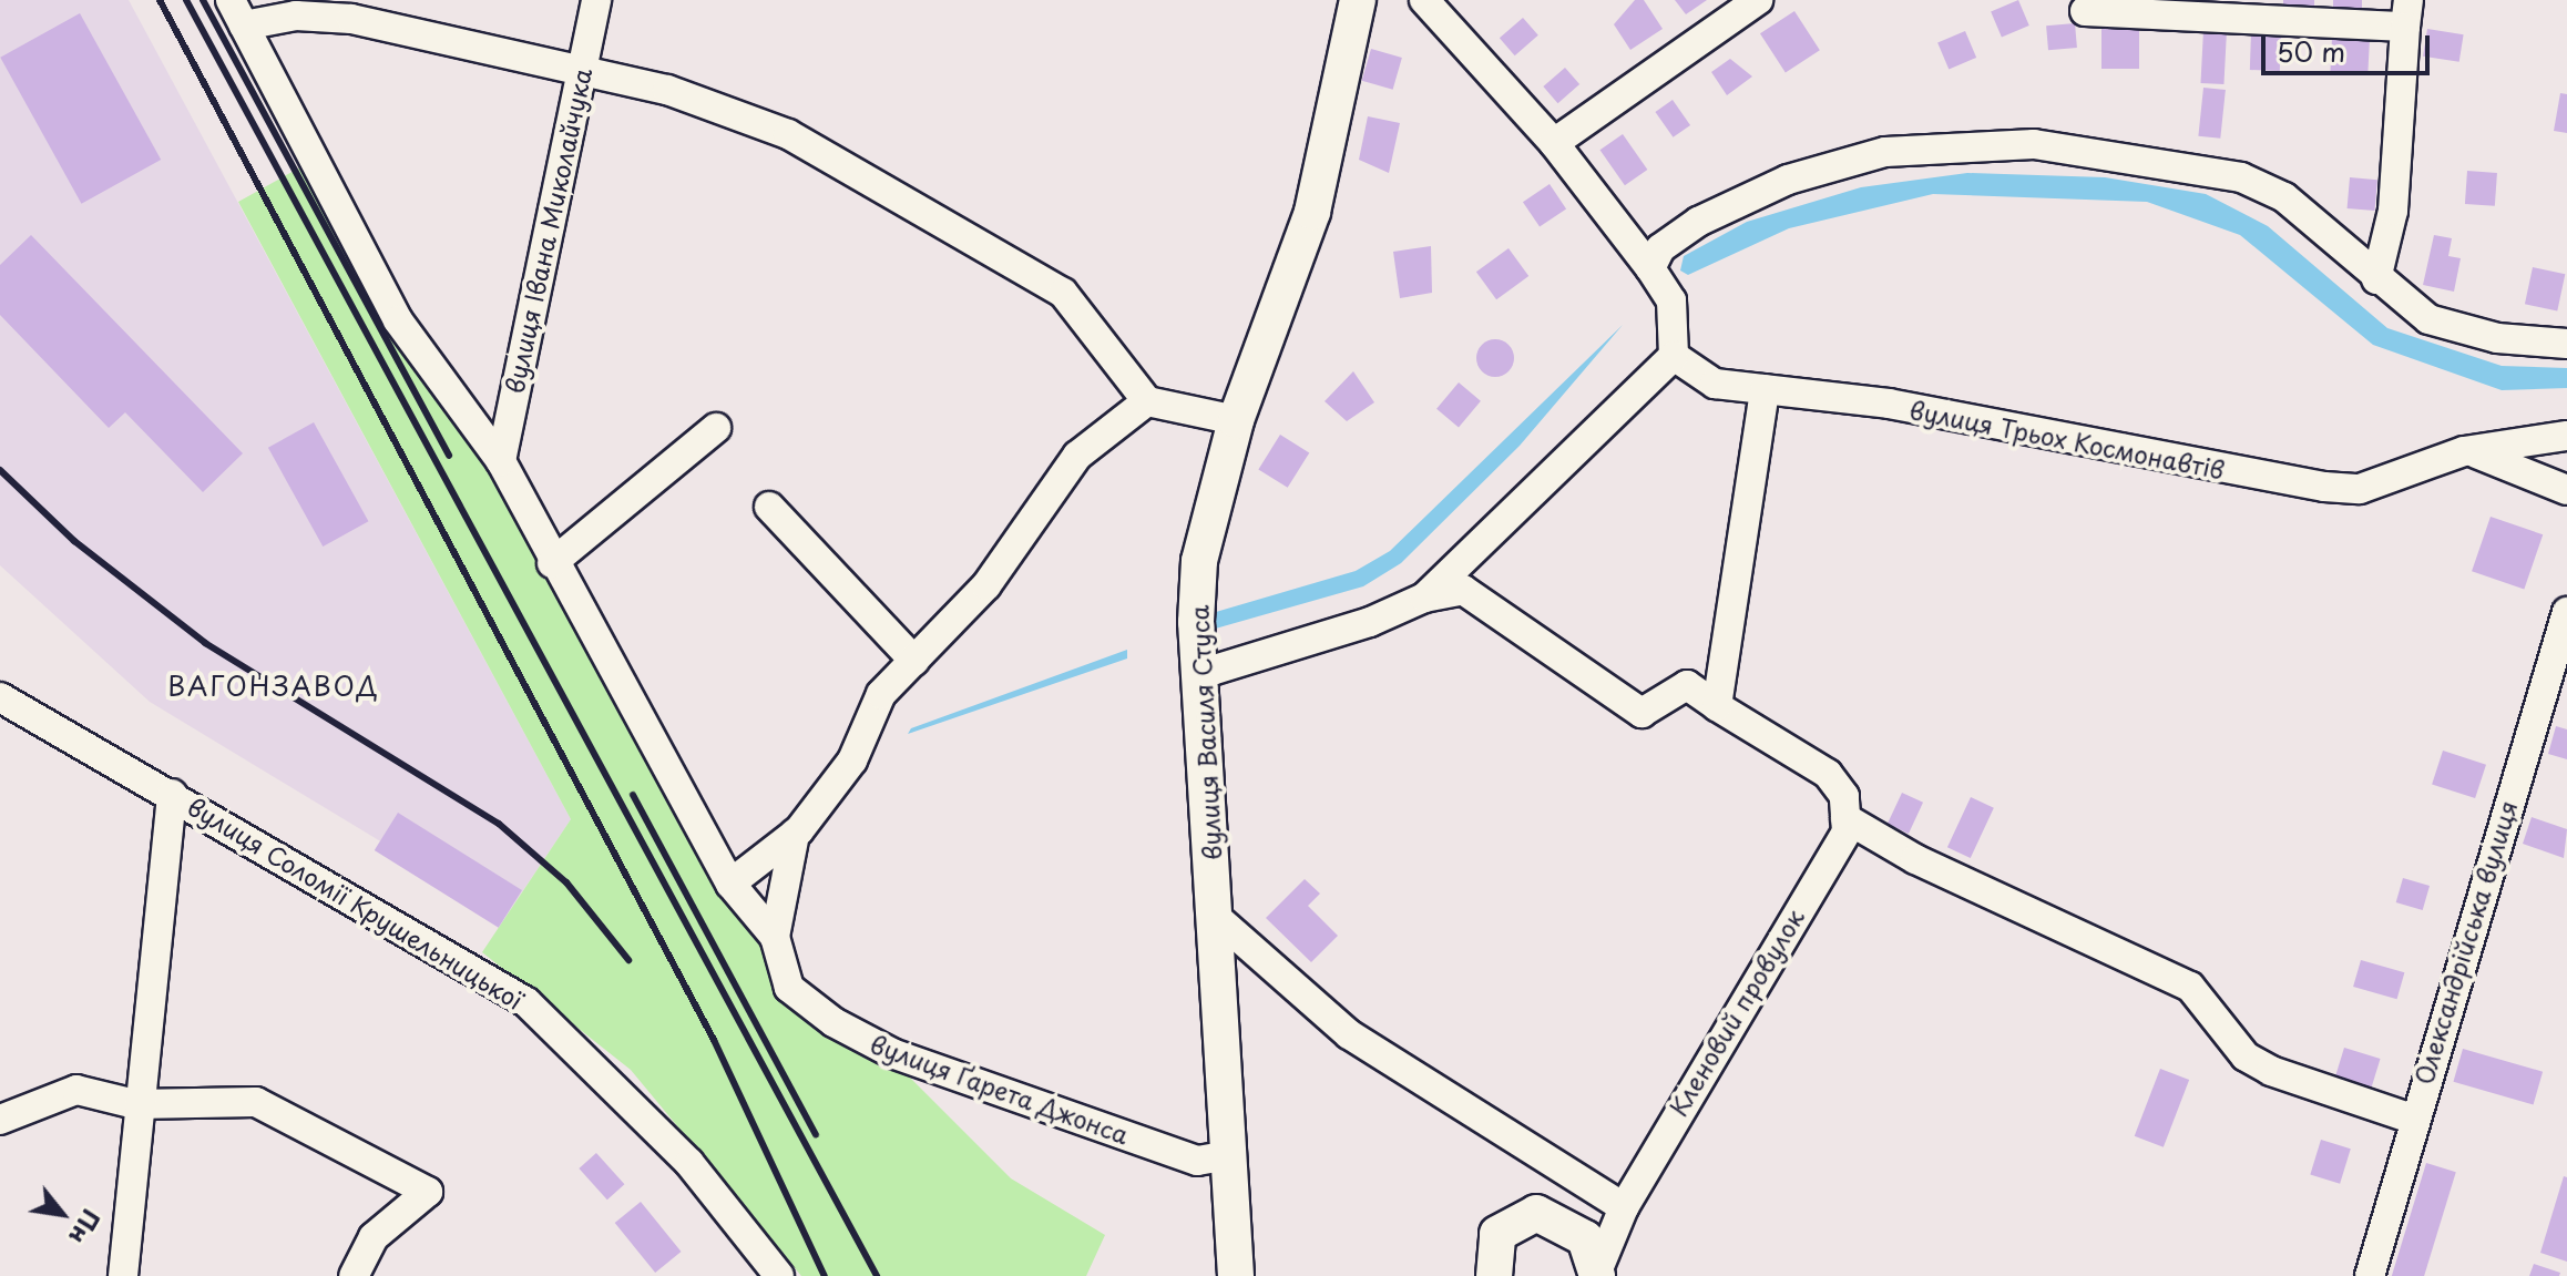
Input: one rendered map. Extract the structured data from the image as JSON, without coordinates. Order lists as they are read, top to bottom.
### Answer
{
  "streets": {
    "main road": ["вулиця Василя Стуса"],
    "street": [
      "вулиця Івана Миколайчука",
      "вулиця Трьох Космонавтів",
      "вулиця Соломії Крушельницької",
      "Олександрійська вулиця",
      "Кленовий провулок",
      "вулиця Ґарета Джонса"
    ]
  },
  "crossings": [
    ["вулиця Івана Миколайчука", "вулиця Ґарета Джонса"],
    ["вулиця Василя Стуса", "вулиця Ґарета Джонса"]
  ],
  "districts": ["ВАГОНЗАВОД"],
  "scale_bar": "50 m",
  "north": "bottom right"
}
